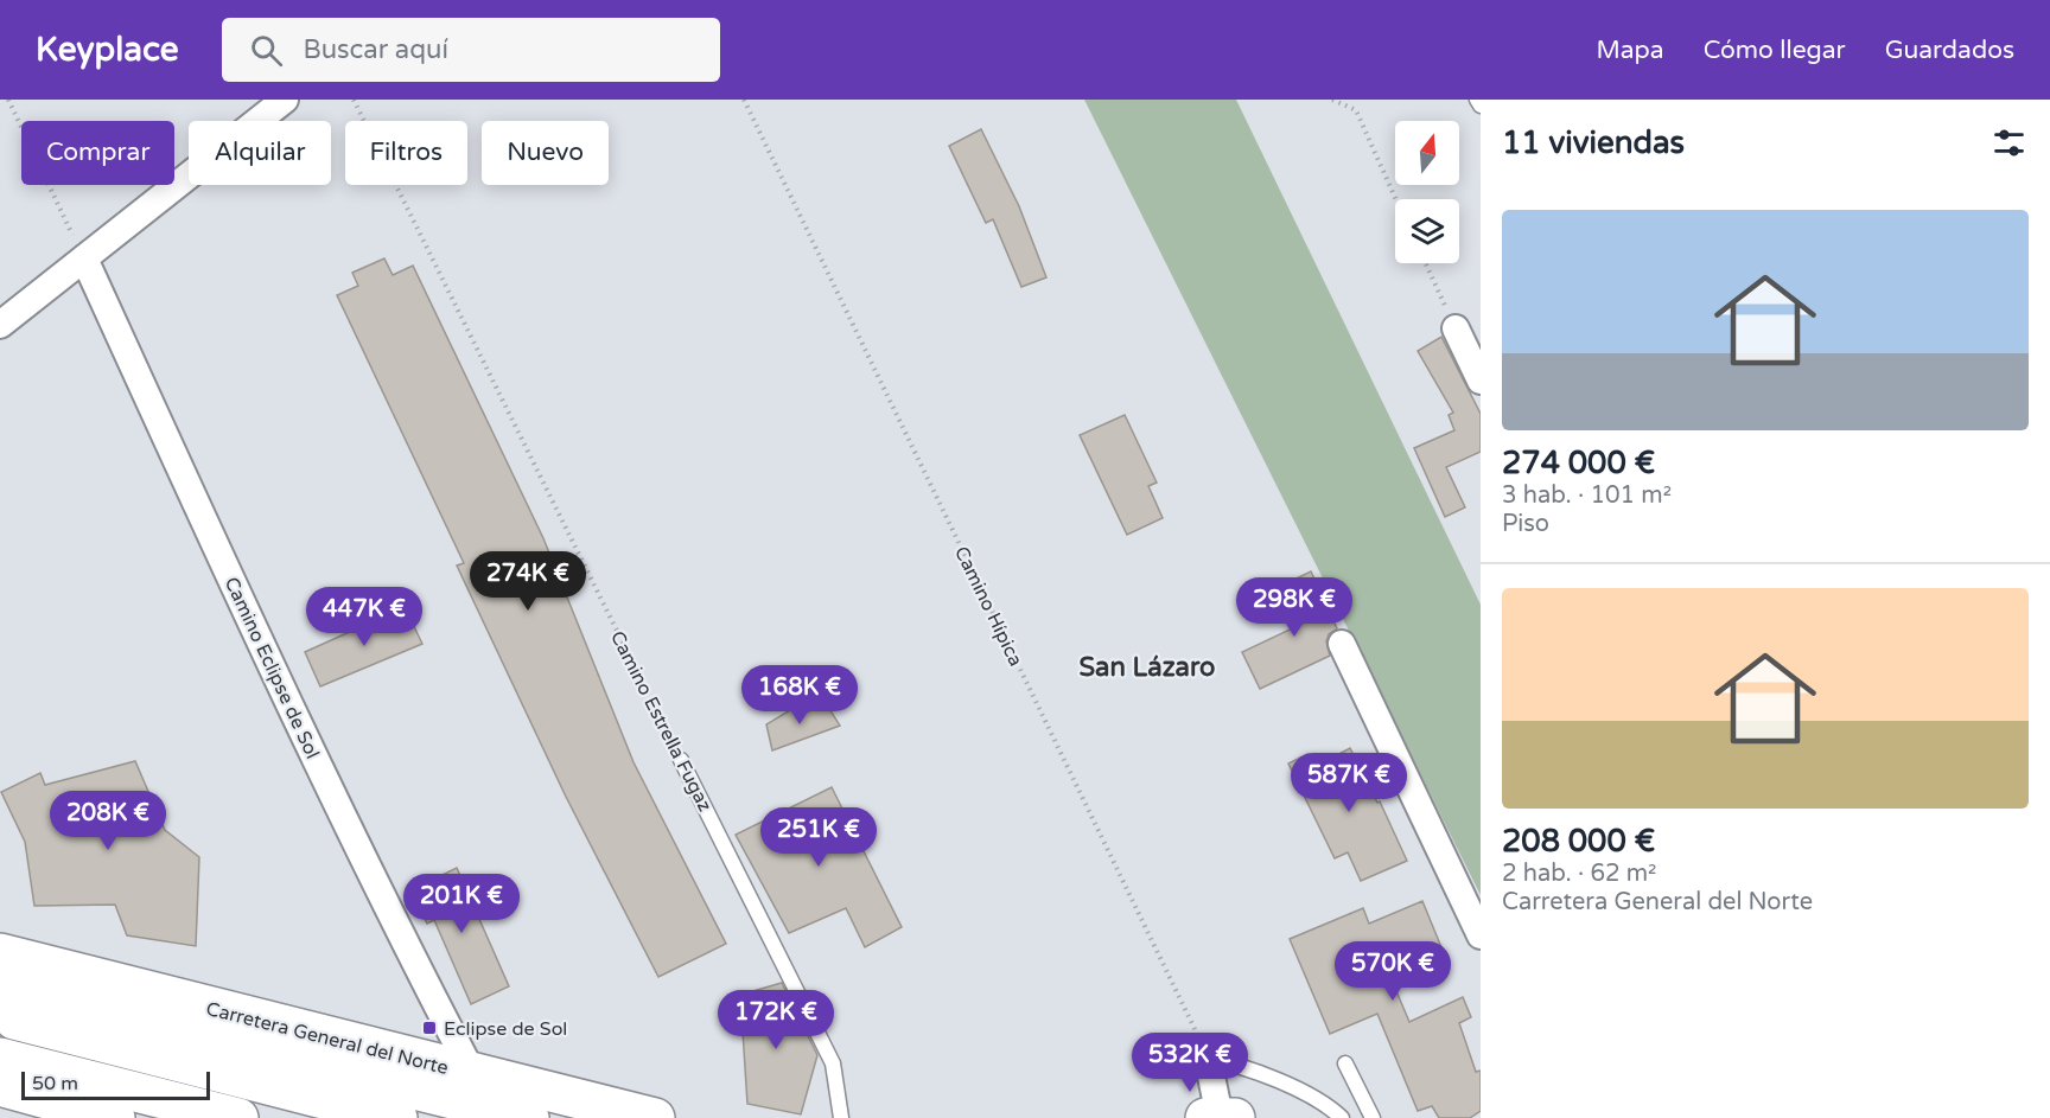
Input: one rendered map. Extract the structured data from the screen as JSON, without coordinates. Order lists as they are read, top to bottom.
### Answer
{
  "streets": {
    "main road": ["Carretera General del Norte"],
    "street": ["Camino Eclipse de Sol"],
    "lane": ["Camino Estrella Fugaz"],
    "path": ["Camino Hípica"]
  },
  "crossings": [
    ["Camino Eclipse de Sol", "Carretera General del Norte"]
  ],
  "districts": ["San Lázaro"],
  "places": {
    "transit": ["Eclipse de Sol"]
  },
  "scale_bar": "50 m",
  "north": "top",
  "page": {
    "header": "Keyplace",
    "search": "Buscar aquí",
    "nav": ["Mapa", "Cómo llegar", "Guardados"],
    "heading": "11 viviendas",
    "chip": [
      "Comprar",
      "Alquilar",
      "Filtros",
      "Nuevo"
    ],
    "list": [
      {
        "name": "274 000 €",
        "note": "3 hab. · 101 m² · Piso"
      },
      {
        "name": "208 000 €",
        "note": "2 hab. · 62 m² · Carretera General del Norte"
      }
    ],
    "price": [
      "274K €",
      "298K €",
      "447K €",
      "168K €",
      "587K €",
      "208K €",
      "251K €",
      "201K €",
      "570K €",
      "172K €",
      "532K €"
    ],
    "scale": "50 m"
  }
}
